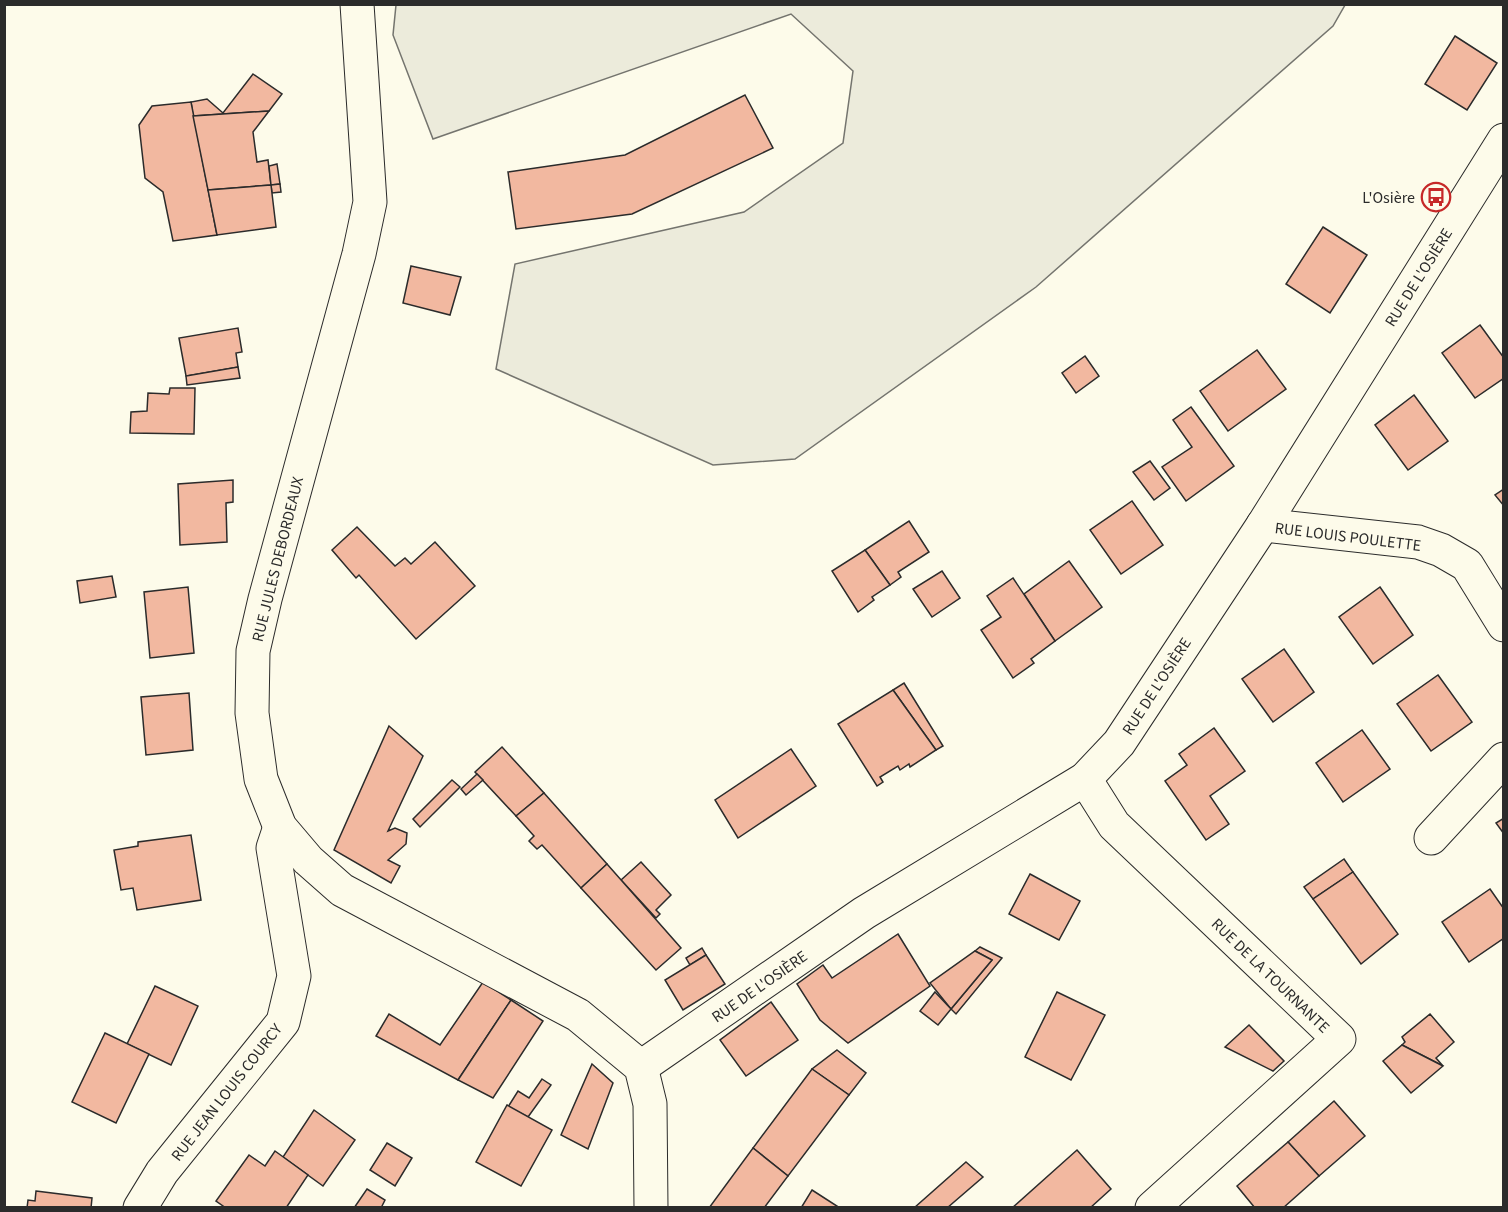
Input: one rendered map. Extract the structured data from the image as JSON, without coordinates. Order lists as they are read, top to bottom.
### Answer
{
  "streets": {
    "street": [
      "RUE DE L'OSIÈRE",
      "RUE LOUIS POULETTE",
      "RUE JULES DEBORDEAUX",
      "RUE DE LA TOURNANTE",
      "RUE JEAN LOUIS COURCY"
    ]
  },
  "crossings": [
    ["RUE DE L'OSIÈRE", "RUE LOUIS POULETTE"],
    ["RUE DE L'OSIÈRE", "RUE JULES DEBORDEAUX"],
    ["RUE DE L'OSIÈRE", "RUE DE LA TOURNANTE"],
    ["RUE JULES DEBORDEAUX", "RUE JEAN LOUIS COURCY"]
  ],
  "places": {
    "bus stop": ["L'Osière"]
  }
}
